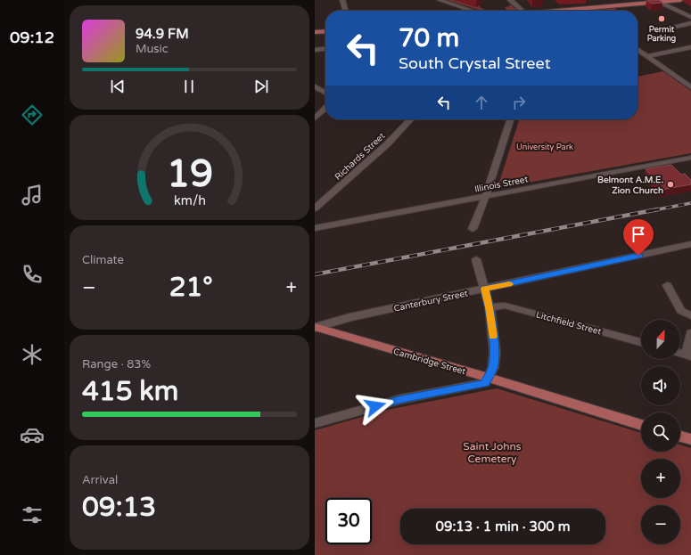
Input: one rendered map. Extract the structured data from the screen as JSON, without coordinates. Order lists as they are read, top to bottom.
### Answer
{
  "streets": {
    "main road": ["Cambridge Street"],
    "street": [
      "Richards Street",
      "Illinois Street",
      "Canterbury Street",
      "Litchfield Street"
    ]
  },
  "crossings": [
    ["Canterbury Street", "Cambridge Street"]
  ],
  "parks": ["University Park", "Saint Johns Cemetery"],
  "places": ["Permit Parking", "Belmont A.M.E. Zion Church"],
  "north": "top",
  "page": {
    "tabs": "09:12",
    "turn": ["70 m", "South Crystal Street"],
    "song": ["94.9 FM", "Music"],
    "tile": [
      "Climate",
      ["Range · 83%", "415 km"],
      ["Arrival", "09:13"]
    ],
    "heat": ["−", "21°", "+"],
    "map_buttons": ["+", "−"],
    "limit": "30",
    "trip": "09:13 · 1 min · 300 m",
    "gauge": ["19", "km/h"]
  }
}
